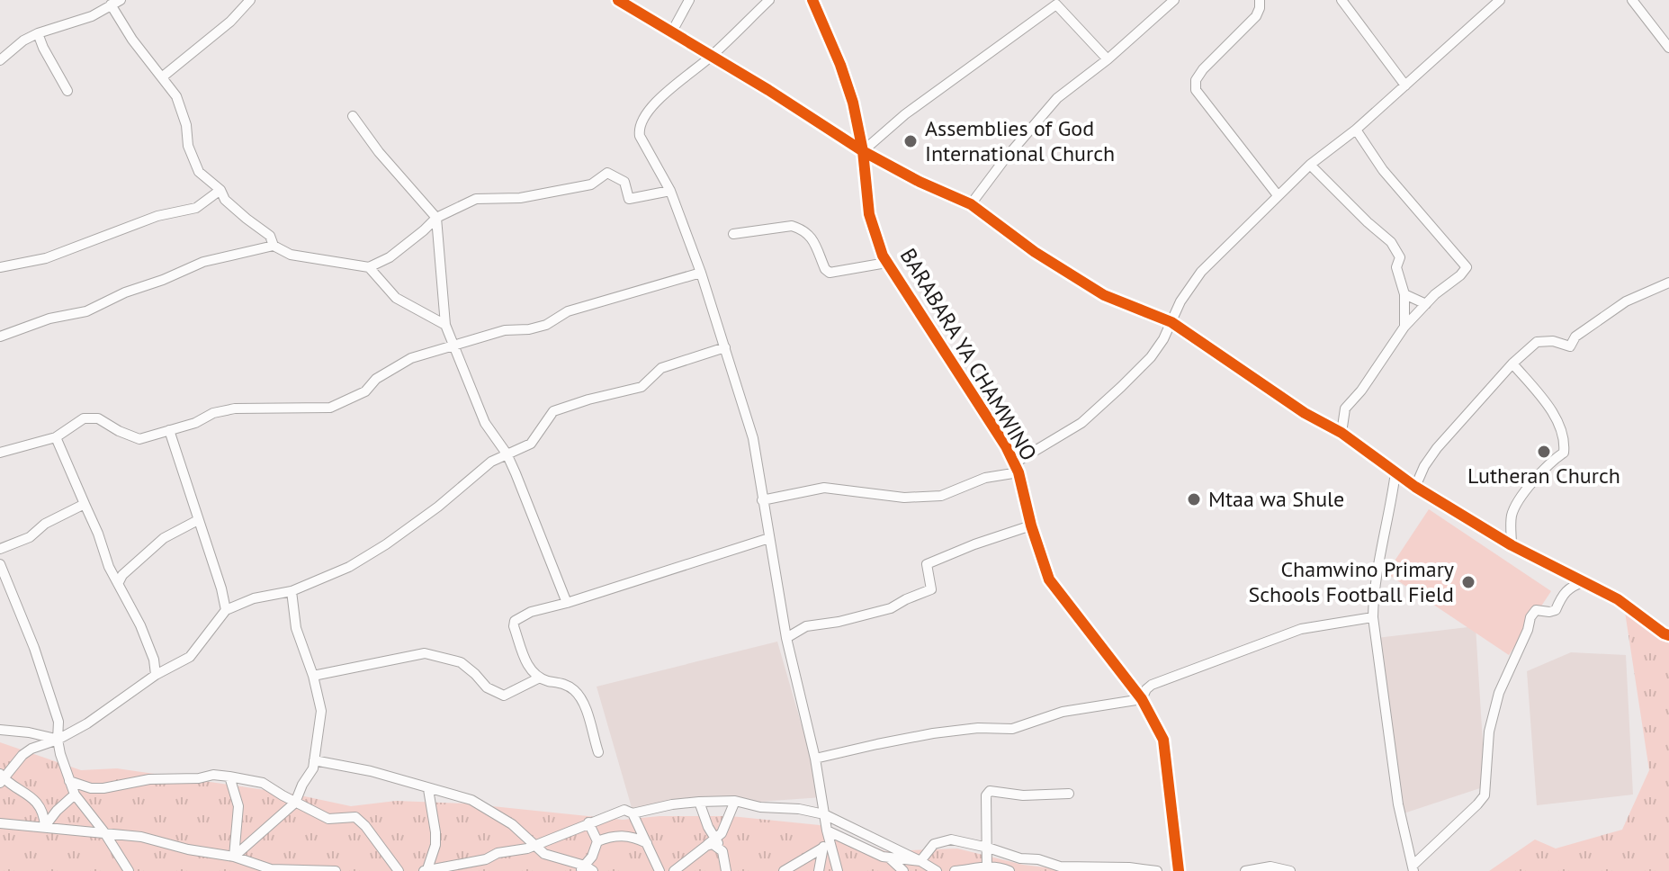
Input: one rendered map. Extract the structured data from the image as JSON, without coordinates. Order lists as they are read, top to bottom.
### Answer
{
  "streets": {
    "street": ["BARABARA YA CHAMWINO"]
  },
  "places": [
    "Assemblies of God International Church",
    "Lutheran Church",
    "Mtaa wa Shule",
    "Chamwino Primary Schools Football Field"
  ]
}
